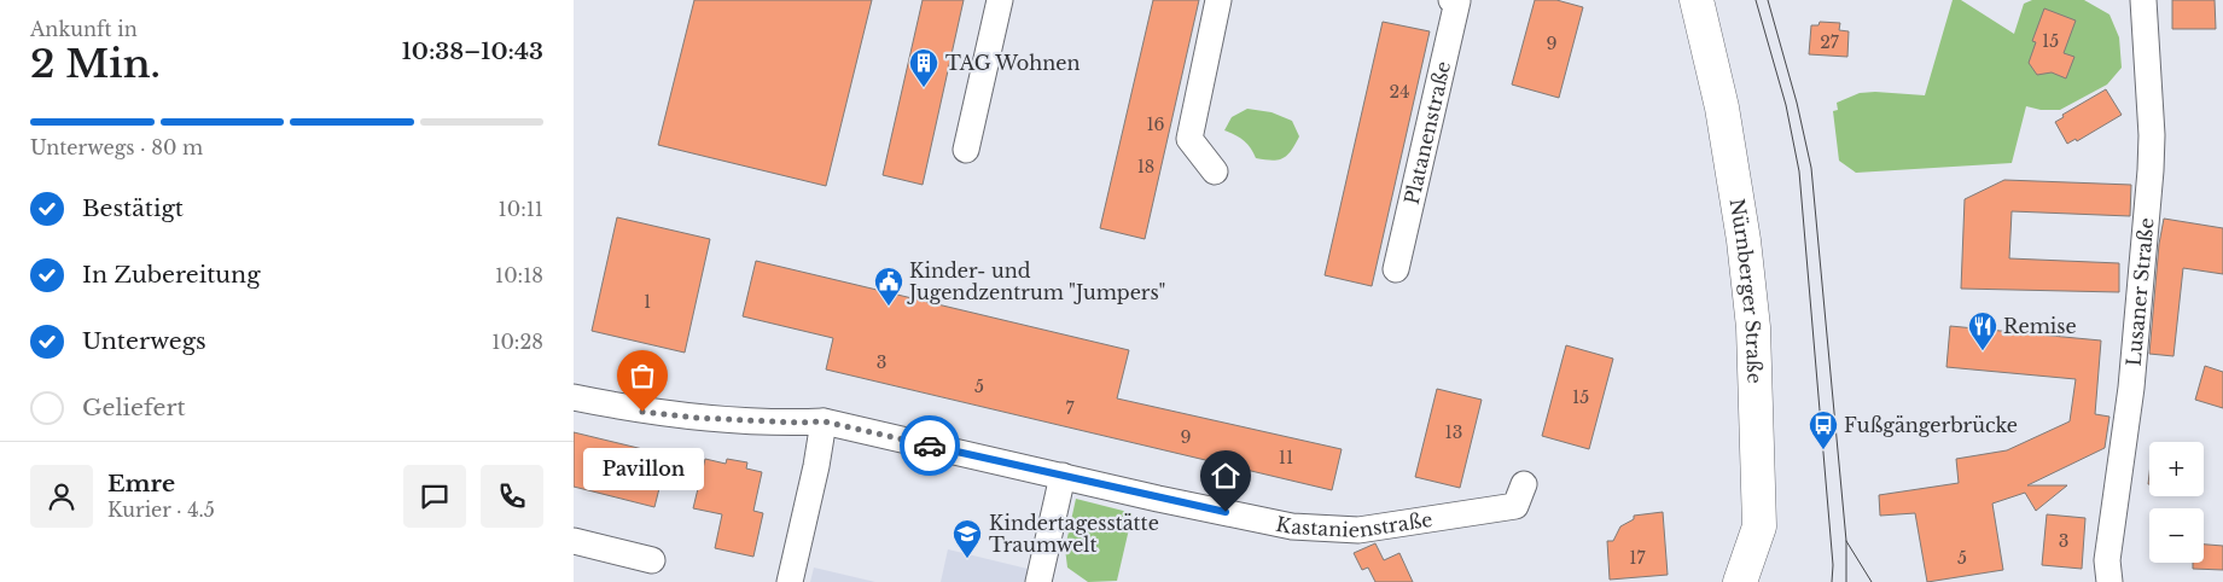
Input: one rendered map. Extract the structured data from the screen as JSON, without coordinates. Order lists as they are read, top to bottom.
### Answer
{
  "streets": {
    "main road": ["Nürnberger Straße"],
    "street": ["Platanenstraße", "Lusaner Straße", "Kastanienstraße"]
  },
  "places": {
    "building": ["TAG Wohnen"],
    "public building": ["Kinder- und Jugendzentrum \"Jumpers\""],
    "restaurant": ["Remise"],
    "other": ["Pavillon"],
    "bus stop": ["Fußgängerbrücke"],
    "school or university": ["Kindertagesstätte Traumwelt"]
  },
  "house_numbers": [
    "15",
    "27",
    "9",
    "24",
    "16",
    "18",
    "1",
    "3",
    "5",
    "15",
    "7",
    "13",
    "9",
    "11",
    "3",
    "17",
    "5"
  ],
  "page": {
    "heading": ["2 Min.", "Ankunft in", "10:38–10:43"],
    "panel": ["Emre", "Kurier · 4.5"],
    "bar": "Unterwegs · 80 m",
    "list": [
      ["Bestätigt", "10:11"],
      ["In Zubereitung", "10:18"],
      ["Unterwegs", "10:28"],
      "Geliefert"
    ],
    "map_buttons": ["+", "−"],
    "bubble": "Pavillon"
  }
}
